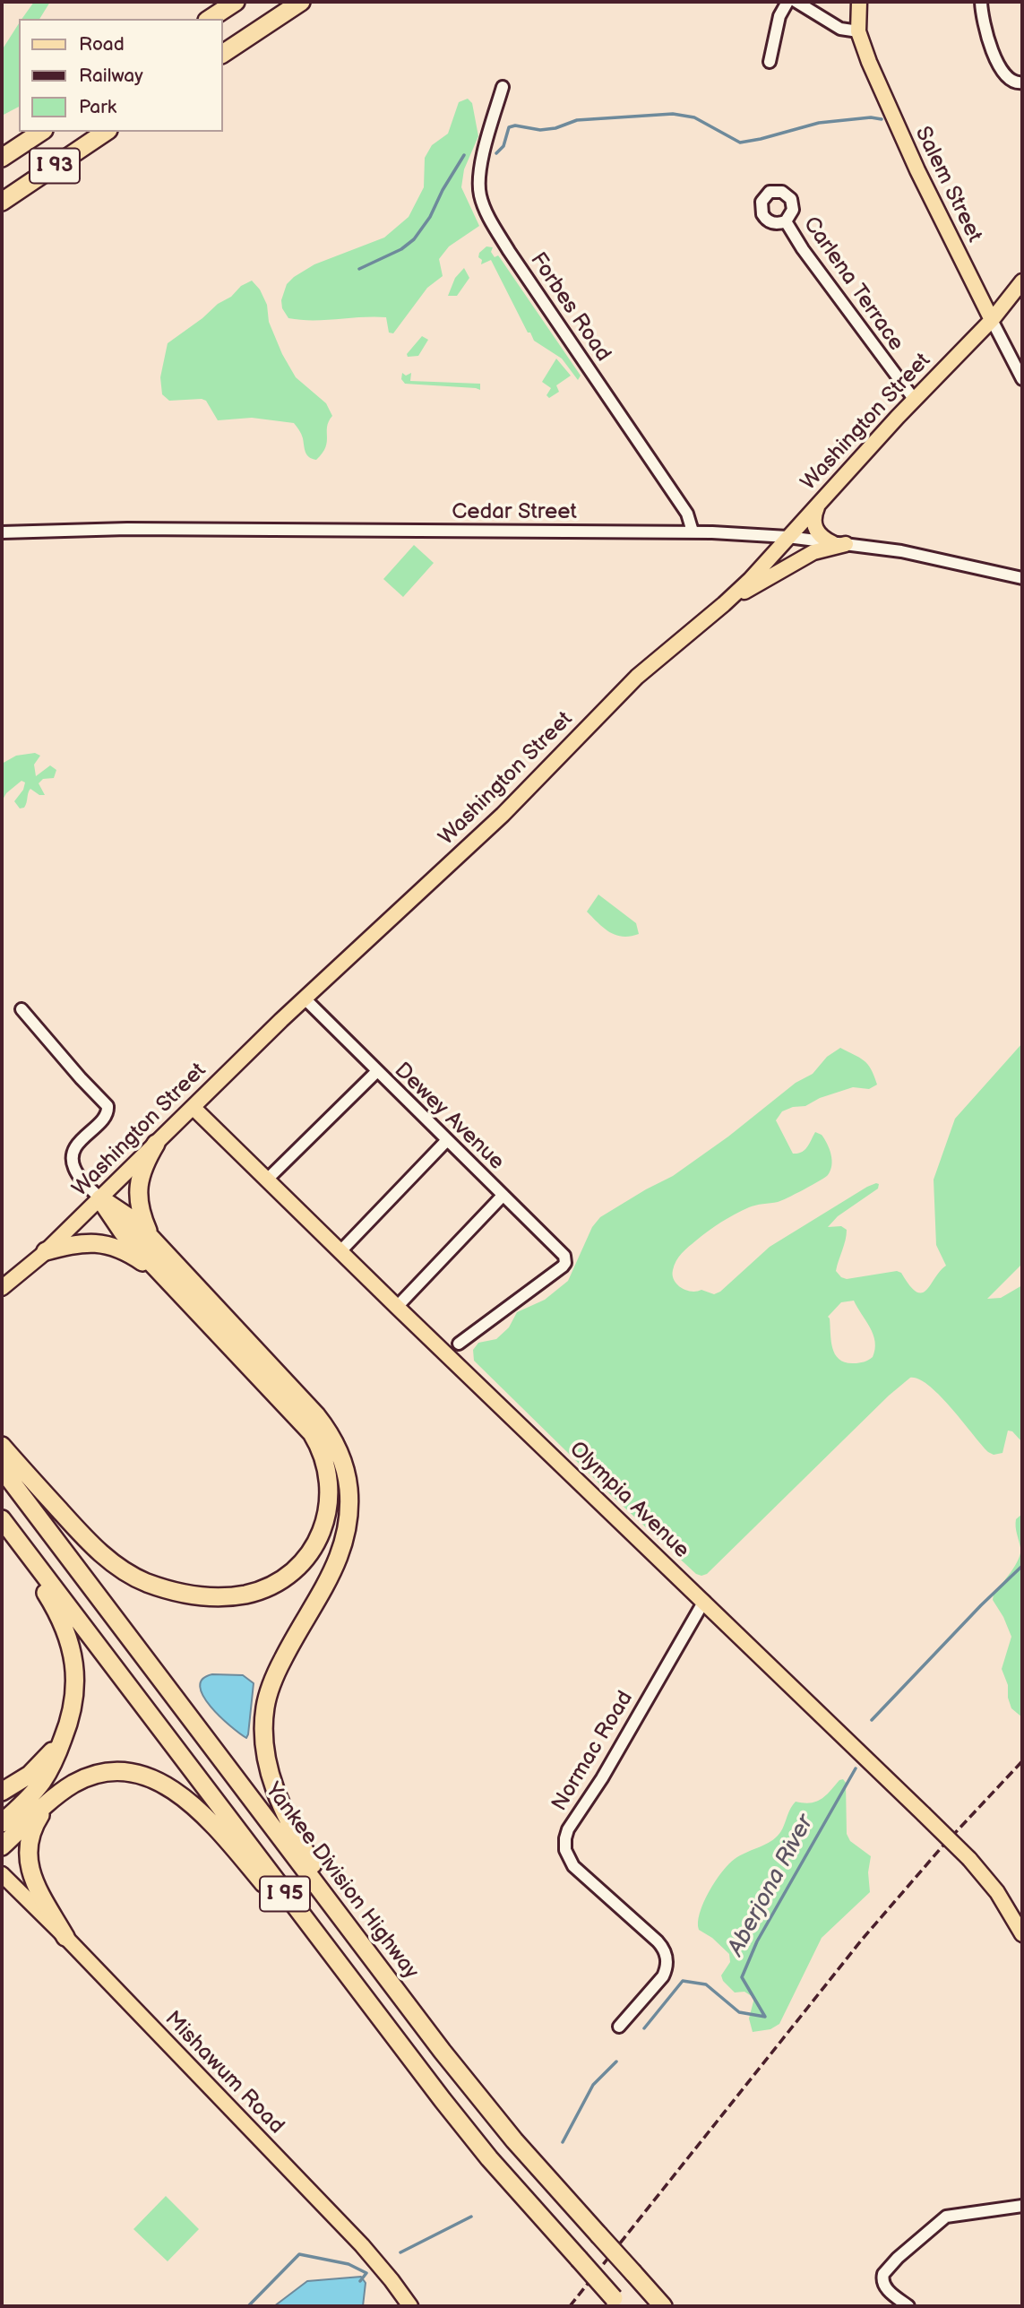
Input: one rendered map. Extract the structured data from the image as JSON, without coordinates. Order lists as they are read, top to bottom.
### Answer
{
  "streets": {
    "highway": ["I 93", "Yankee Division Highway", "I 95"],
    "main road": [
      "Salem Street",
      "Washington Street",
      "Olympia Avenue",
      "Mishawum Road"
    ],
    "street": [
      "Carlena Terrace",
      "Forbes Road",
      "Cedar Street",
      "Dewey Avenue",
      "Normac Road"
    ]
  },
  "crossings": [
    ["Salem Street", "Washington Street"],
    ["Carlena Terrace", "Washington Street"],
    ["Forbes Road", "Cedar Street"],
    ["Washington Street", "Cedar Street"],
    ["Washington Street", "Dewey Avenue"],
    ["Washington Street", "Olympia Avenue"],
    ["Olympia Avenue", "Normac Road"]
  ],
  "water": ["Aberjona River"],
  "legend": ["Road", "Railway", "Park"]
}
